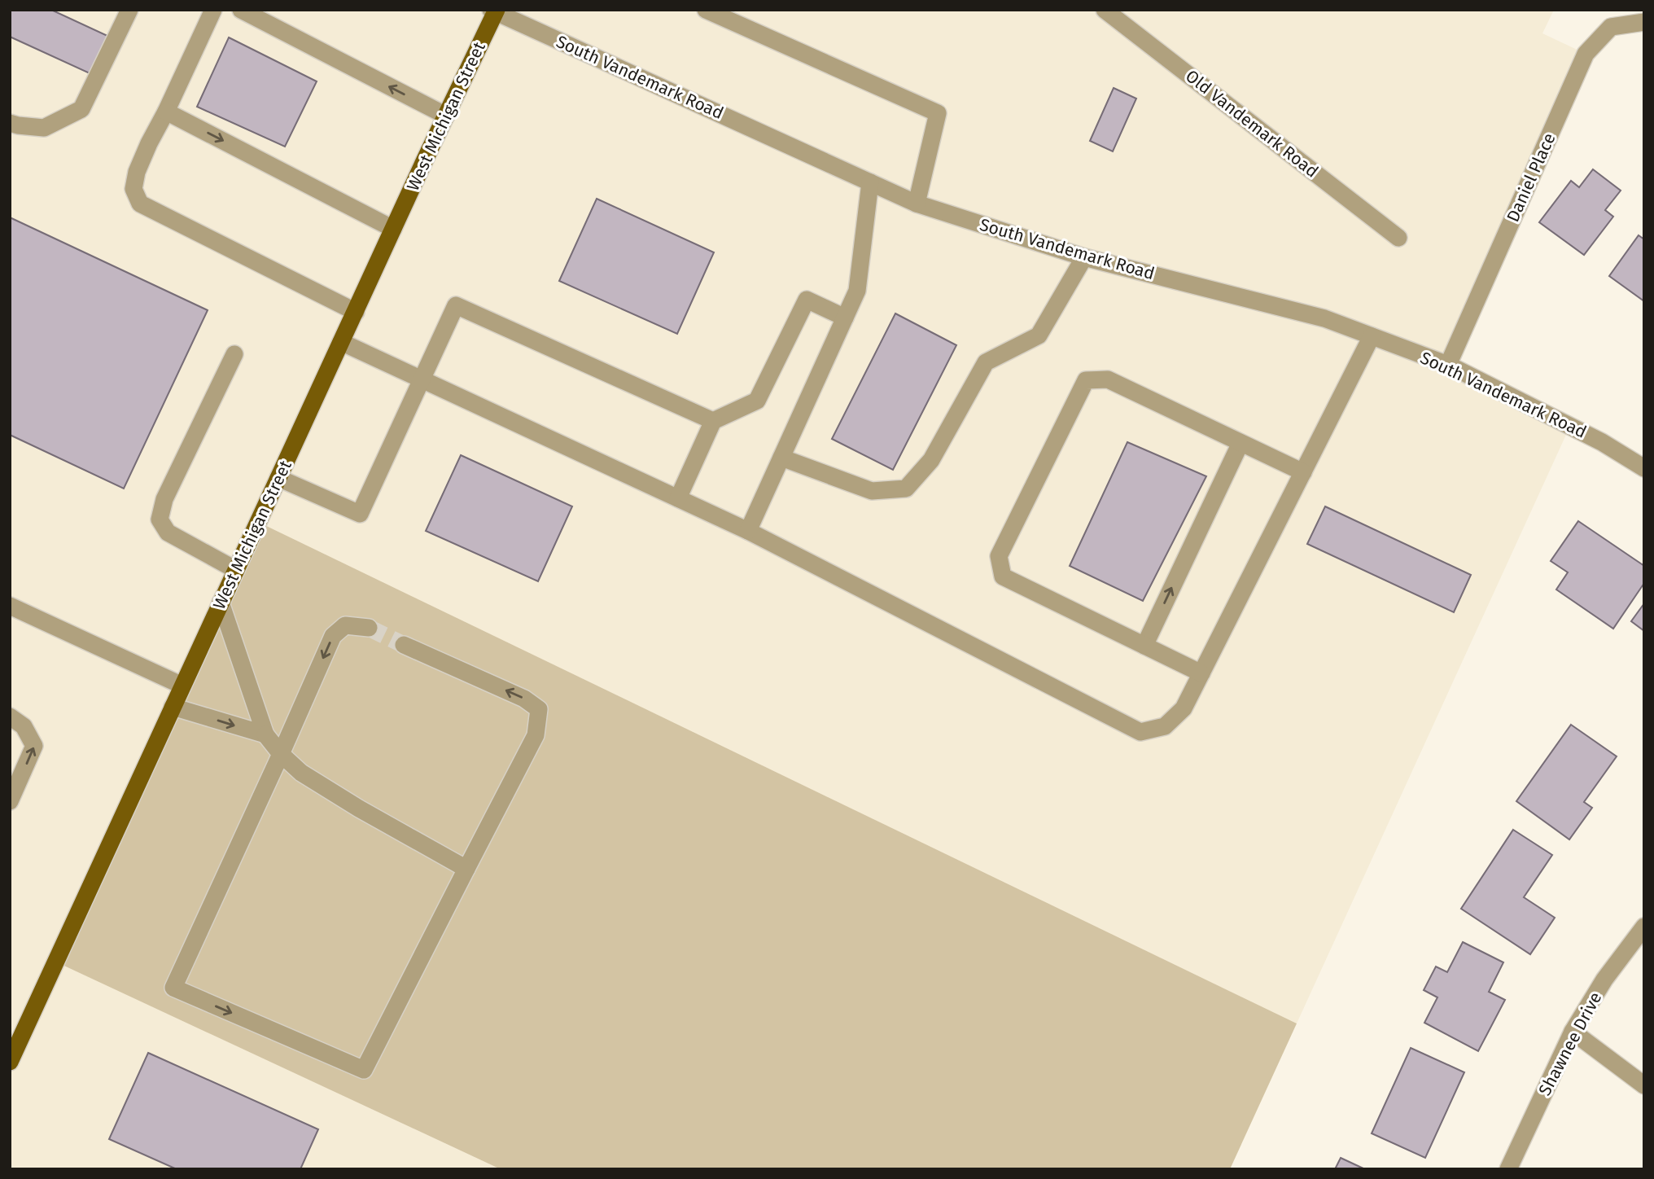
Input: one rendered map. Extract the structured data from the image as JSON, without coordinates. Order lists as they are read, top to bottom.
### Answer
{
  "streets": {
    "main road": ["West Michigan Street"],
    "street": [
      "South Vandemark Road",
      "Old Vandemark Road",
      "Daniel Place",
      "Shawnee Drive"
    ]
  },
  "crossings": [
    ["South Vandemark Road", "West Michigan Street"],
    ["South Vandemark Road", "Daniel Place"]
  ]
}
